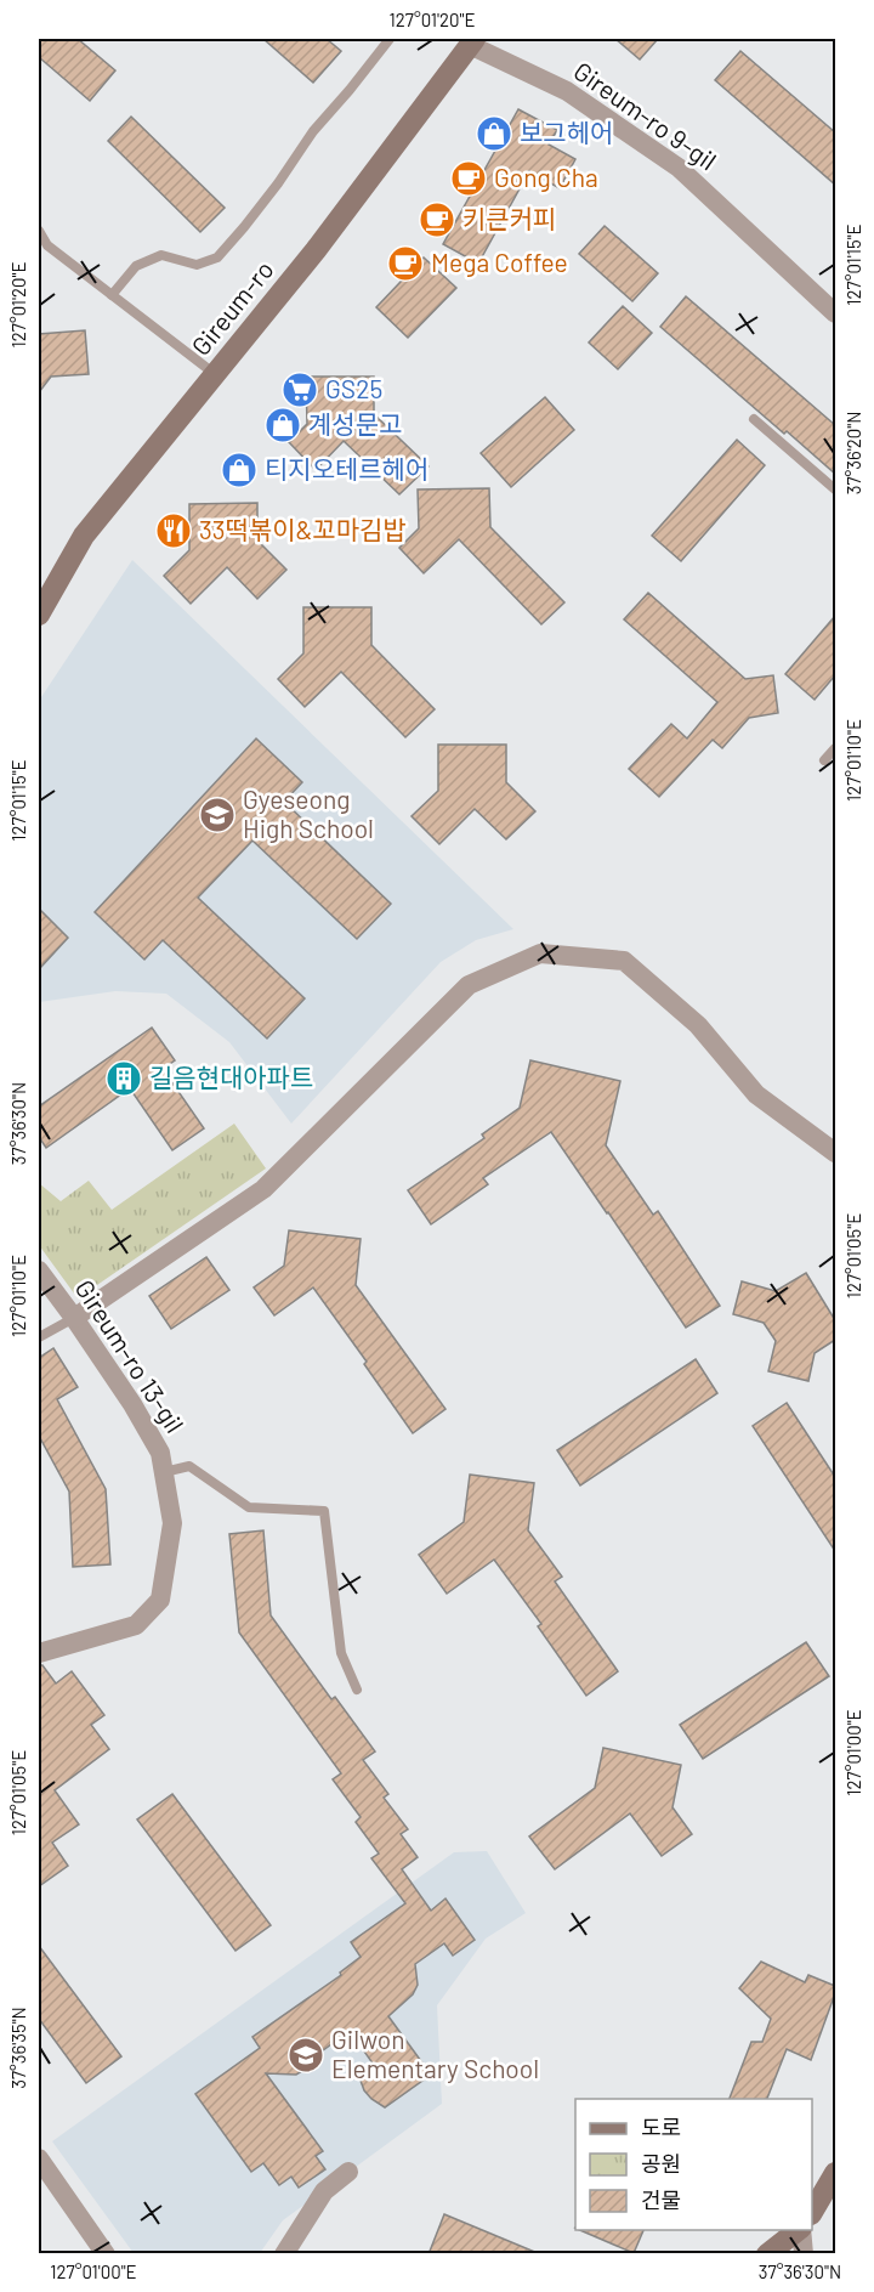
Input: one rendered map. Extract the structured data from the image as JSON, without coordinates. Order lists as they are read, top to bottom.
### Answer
{
  "streets": {
    "street": ["Gireum-ro 9-gil", "Gireum-ro", "Gireum-ro 13-gil"]
  },
  "crossings": [
    ["Gireum-ro 9-gil", "Gireum-ro"]
  ],
  "places": {
    "shop": ["보그헤어", "계성문고", "티지오테르헤어"],
    "cafe": ["Gong Cha", "키큰커피", "Mega Coffee"],
    "supermarket": ["GS25"],
    "restaurant": ["33떡볶이&꼬마김밥"],
    "school or university": ["Gyeseong High School", "Gilwon Elementary School"],
    "building": ["길음현대아파트"]
  },
  "legend": ["도로", "공원", "건물"],
  "coordinates": [
    "127°01'20\"E",
    "127°01'15\"E",
    "37°36'20\"N",
    "127°01'10\"E",
    "37°36'30\"N",
    "127°01'05\"E",
    "127°01'00\"E",
    "37°36'35\"N"
  ]
}
